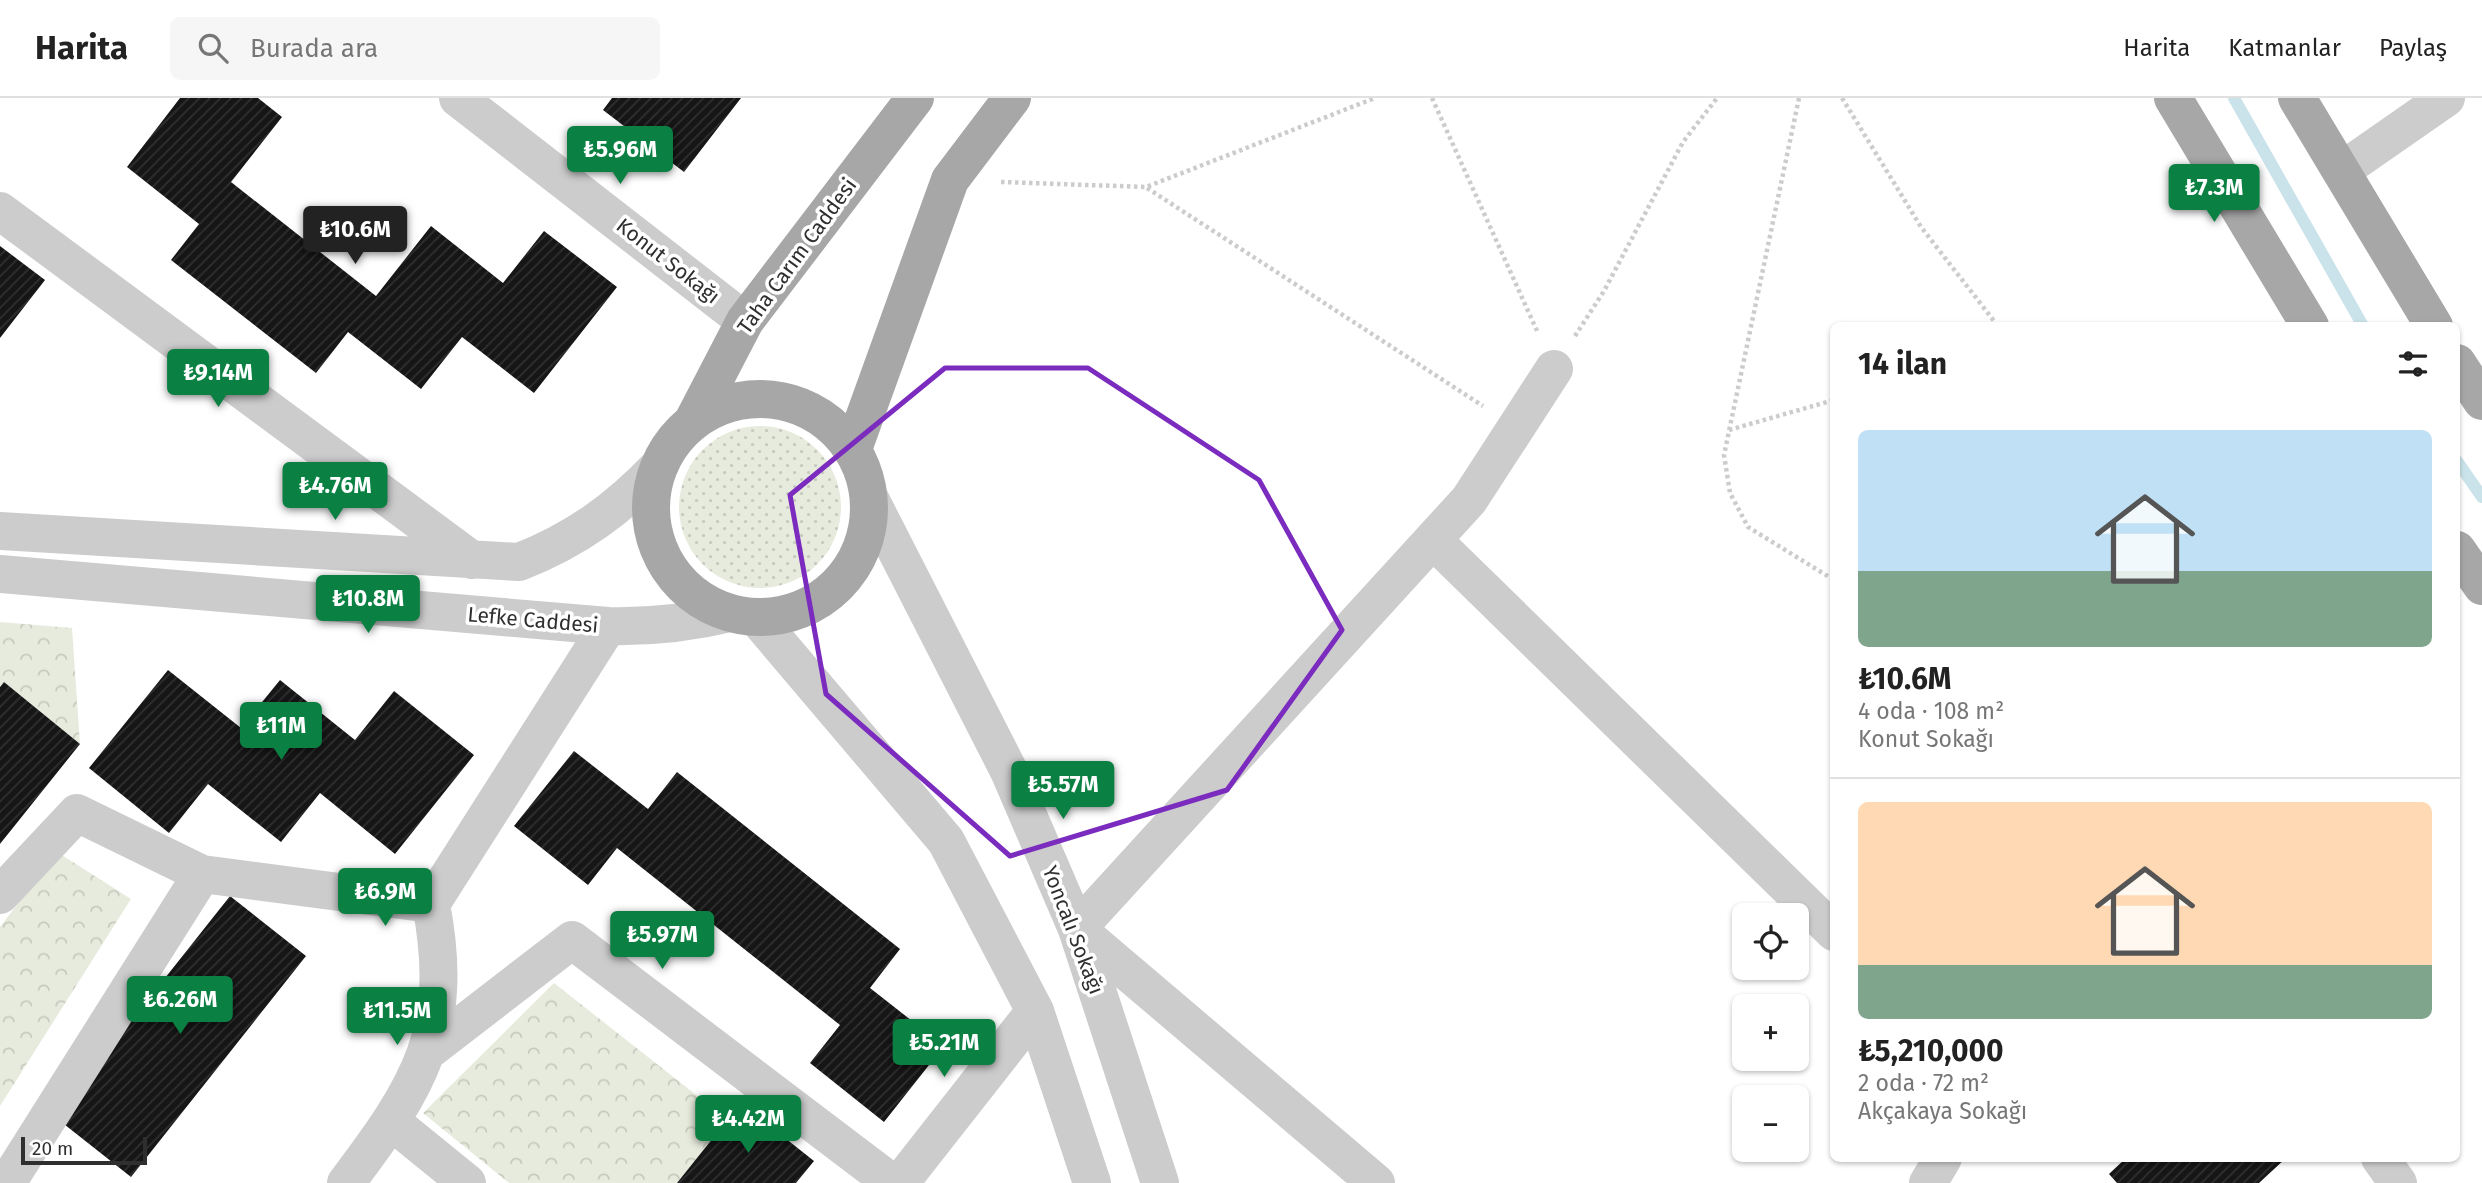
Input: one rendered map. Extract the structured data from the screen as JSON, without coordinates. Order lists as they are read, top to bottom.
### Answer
{
  "streets": {
    "main road": ["Taha Carım Caddesi"],
    "street": ["Konut Sokağı", "Lefke Caddesi", "Yoncalı Sokağı"]
  },
  "crossings": [
    ["Taha Carım Caddesi", "Konut Sokağı"],
    ["Taha Carım Caddesi", "Lefke Caddesi"],
    ["Taha Carım Caddesi", "Yoncalı Sokağı"],
    ["Lefke Caddesi", "Yoncalı Sokağı"]
  ],
  "scale_bar": "20 m",
  "page": {
    "header": "Harita",
    "search": "Burada ara",
    "nav": ["Harita", "Katmanlar", "Paylaş"],
    "price": [
      "₺5.96M",
      "₺7.3M",
      "₺10.6M",
      "₺9.14M",
      "₺4.76M",
      "₺10.8M",
      "₺11M",
      "₺5.57M",
      "₺6.9M",
      "₺5.97M",
      "₺6.26M",
      "₺11.5M",
      "₺5.21M",
      "₺4.42M"
    ],
    "heading": "14 ilan",
    "list": [
      {
        "name": "₺10.6M",
        "note": "4 oda · 108 m² · Konut Sokağı"
      },
      {
        "name": "₺5,210,000",
        "note": "2 oda · 72 m² · Akçakaya Sokağı"
      }
    ],
    "map_buttons": ["+", "−"],
    "scale": "20 m"
  }
}
